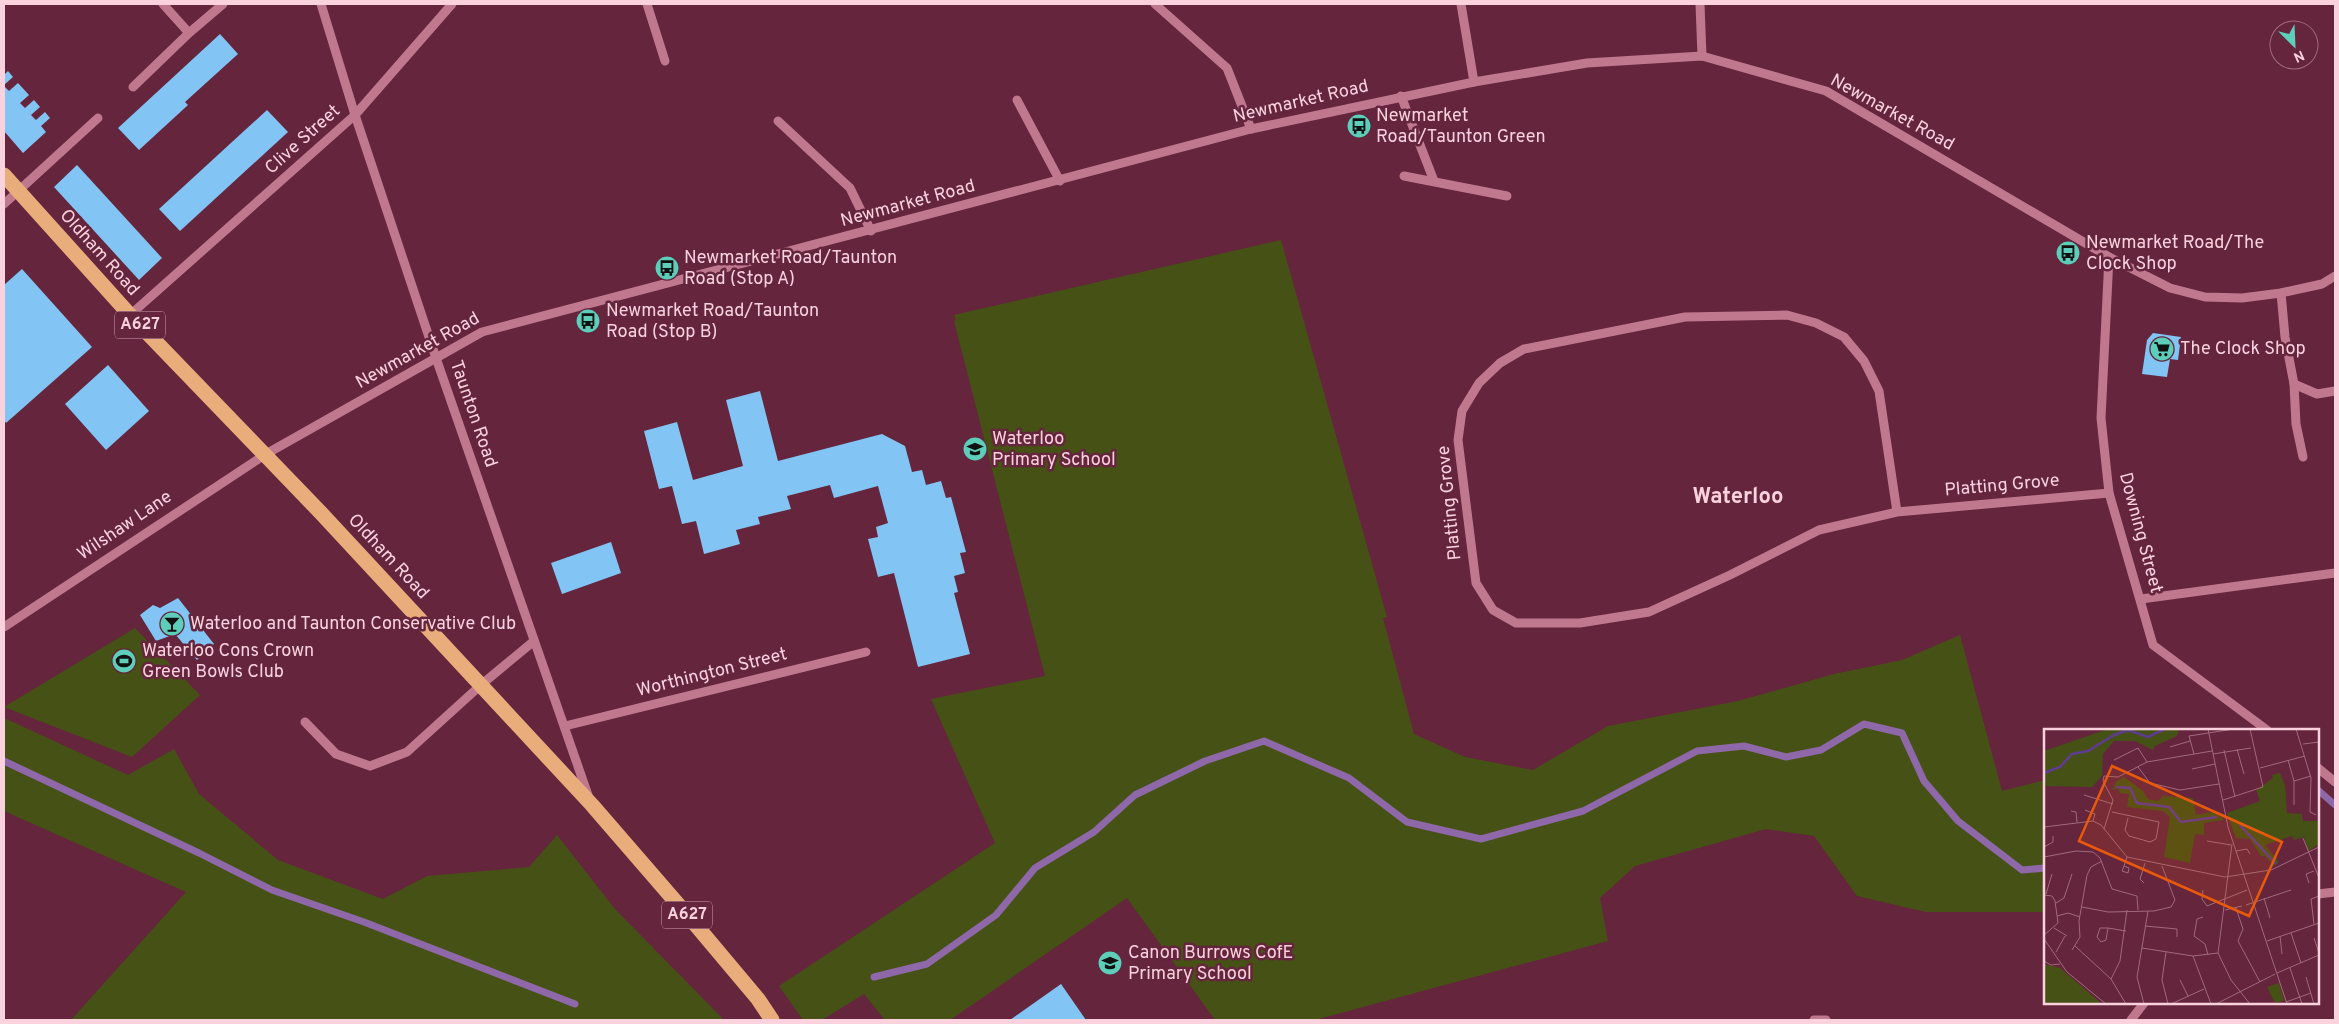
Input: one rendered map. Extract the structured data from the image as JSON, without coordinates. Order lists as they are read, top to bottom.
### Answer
{
  "streets": {
    "highway": ["Oldham Road", "A627"],
    "street": [
      "Newmarket Road",
      "Clive Street",
      "Taunton Road",
      "Platting Grove",
      "Wilshaw Lane",
      "Downing Street",
      "Worthington Street"
    ]
  },
  "crossings": [
    ["Newmarket Road", "Oldham Road"],
    ["Newmarket Road", "Taunton Road"],
    ["Newmarket Road", "Wilshaw Lane"],
    ["Newmarket Road", "Downing Street"],
    ["Clive Street", "Oldham Road"],
    ["Clive Street", "Taunton Road"],
    ["Oldham Road", "Taunton Road"],
    ["Oldham Road", "Wilshaw Lane"],
    ["Taunton Road", "Worthington Street"],
    ["Platting Grove", "Downing Street"]
  ],
  "districts": ["Waterloo"],
  "places": {
    "bus stop": [
      "Newmarket Road/Taunton Green",
      "Newmarket Road/The Clock Shop",
      "Newmarket Road/Taunton Road (Stop A)",
      "Newmarket Road/Taunton Road (Stop B)"
    ],
    "supermarket": ["The Clock Shop"],
    "school or university": ["Waterloo Primary School", "Canon Burrows CofE Primary School"],
    "bar": ["Waterloo and Taunton Conservative Club"],
    "sports": ["Waterloo Cons Crown Green Bowls Club"]
  },
  "north": "bottom right"
}
